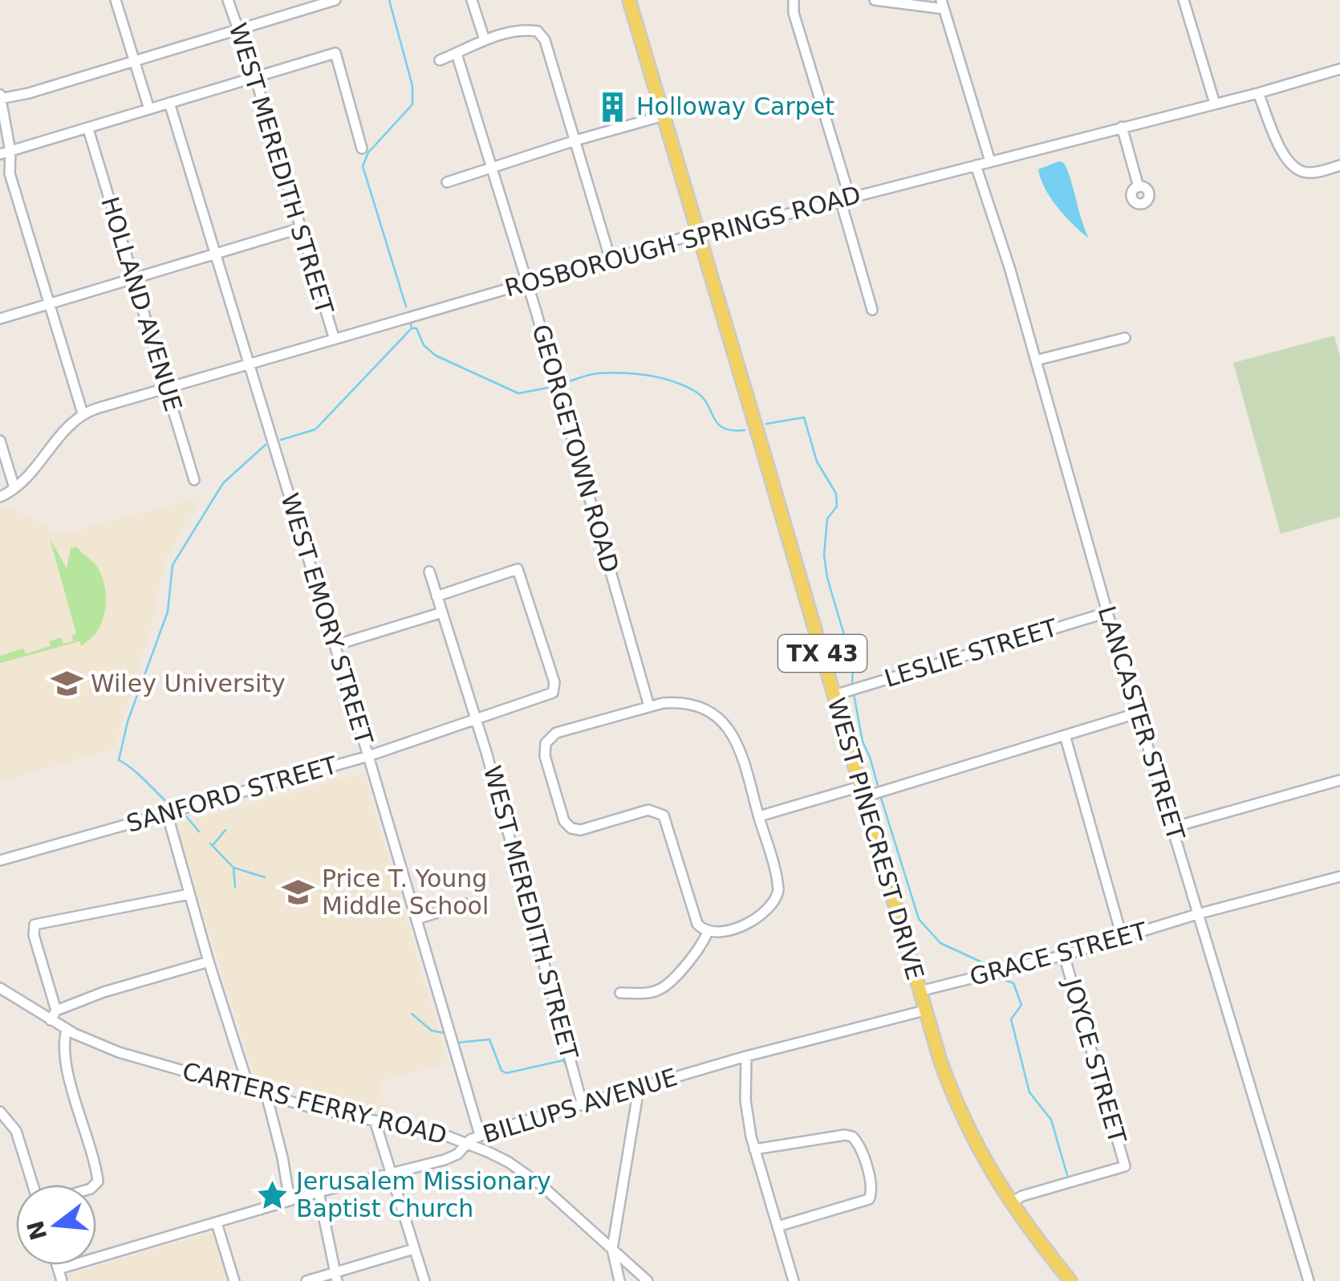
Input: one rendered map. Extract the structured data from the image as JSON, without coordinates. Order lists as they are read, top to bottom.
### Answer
{
  "streets": {
    "main road": ["TX 43", "WEST PINECREST DRIVE"],
    "street": [
      "WEST MEREDITH STREET",
      "ROSBOROUGH SPRINGS ROAD",
      "HOLLAND AVENUE",
      "GEORGETOWN ROAD",
      "WEST EMORY STREET",
      "LESLIE STREET",
      "LANCASTER STREET",
      "SANFORD STREET",
      "GRACE STREET",
      "JOYCE STREET",
      "CARTERS FERRY ROAD",
      "BILLUPS AVENUE"
    ]
  },
  "crossings": [
    ["WEST MEREDITH STREET", "ROSBOROUGH SPRINGS ROAD"],
    ["WEST MEREDITH STREET", "SANFORD STREET"],
    ["WEST MEREDITH STREET", "BILLUPS AVENUE"],
    ["ROSBOROUGH SPRINGS ROAD", "HOLLAND AVENUE"],
    ["ROSBOROUGH SPRINGS ROAD", "GEORGETOWN ROAD"],
    ["ROSBOROUGH SPRINGS ROAD", "WEST EMORY STREET"],
    ["ROSBOROUGH SPRINGS ROAD", "LANCASTER STREET"],
    ["ROSBOROUGH SPRINGS ROAD", "WEST PINECREST DRIVE"],
    ["WEST EMORY STREET", "SANFORD STREET"],
    ["WEST EMORY STREET", "BILLUPS AVENUE"],
    ["LESLIE STREET", "LANCASTER STREET"],
    ["LESLIE STREET", "WEST PINECREST DRIVE"],
    ["LANCASTER STREET", "GRACE STREET"],
    ["WEST PINECREST DRIVE", "GRACE STREET"],
    ["WEST PINECREST DRIVE", "JOYCE STREET"],
    ["WEST PINECREST DRIVE", "BILLUPS AVENUE"],
    ["GRACE STREET", "JOYCE STREET"],
    ["CARTERS FERRY ROAD", "BILLUPS AVENUE"]
  ],
  "places": {
    "building": ["Holloway Carpet"],
    "school or university": ["Wiley University", "Price T. Young Middle School"],
    "place": ["Jerusalem Missionary Baptist Church"]
  },
  "north": "left"
}
